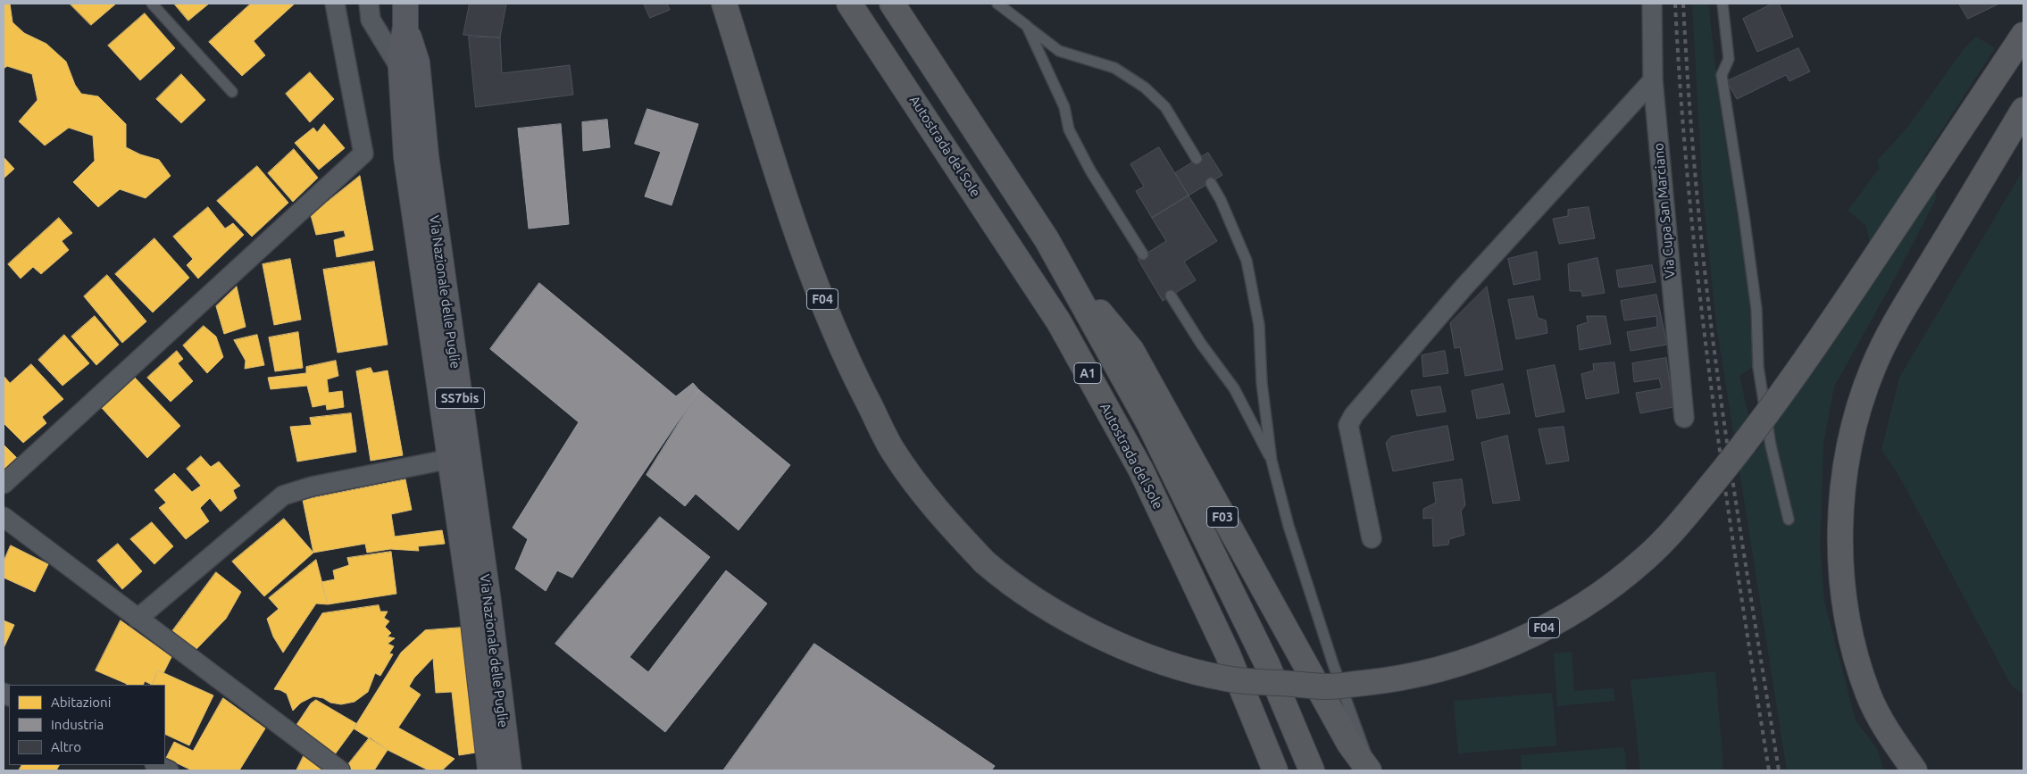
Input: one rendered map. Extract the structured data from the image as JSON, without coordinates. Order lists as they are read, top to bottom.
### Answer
{
  "streets": {
    "highway": [
      "Autostrada del Sole",
      "F04",
      "A1",
      "F03"
    ],
    "main road": ["Via Nazionale delle Puglie", "SS7bis"],
    "street": ["Via Cupa San Marciano"]
  },
  "crossings": [
    ["A1", "F03"]
  ],
  "legend": ["Abitazioni", "Industria", "Altro"]
}
